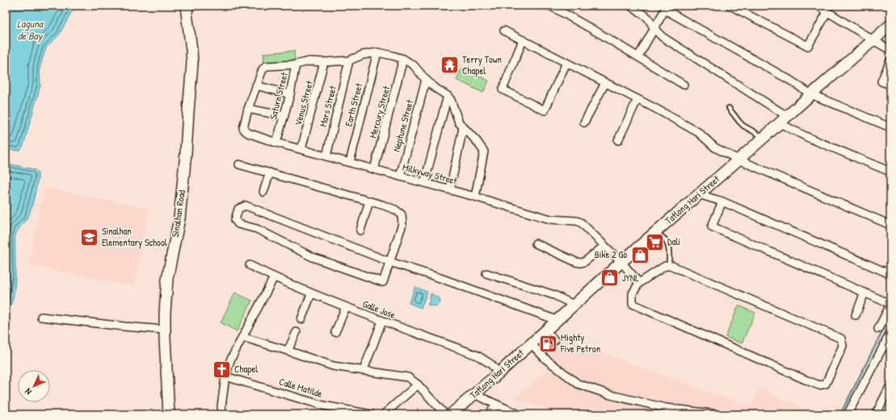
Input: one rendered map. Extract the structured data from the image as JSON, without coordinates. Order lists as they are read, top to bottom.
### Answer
{
  "streets": {
    "street": [
      "Saturn Street",
      "Venus Street",
      "Earth Street",
      "Mars Street",
      "Mercury Street",
      "Neptune Street",
      "Milkyway Street",
      "Tatlong Hari Street",
      "Sinalhan Road",
      "Galle Jose",
      "Calle Matilde"
    ]
  },
  "crossings": [
    ["Saturn Street", "Venus Street"],
    ["Saturn Street", "Earth Street"],
    ["Saturn Street", "Mars Street"],
    ["Saturn Street", "Mercury Street"],
    ["Saturn Street", "Neptune Street"],
    ["Saturn Street", "Milkyway Street"],
    ["Venus Street", "Milkyway Street"],
    ["Earth Street", "Milkyway Street"],
    ["Mars Street", "Milkyway Street"],
    ["Mercury Street", "Milkyway Street"],
    ["Neptune Street", "Milkyway Street"],
    ["Milkyway Street", "Tatlong Hari Street"],
    ["Tatlong Hari Street", "Galle Jose"]
  ],
  "water": ["Laguna de Bay"],
  "places": {
    "temple": ["Terry Town Chapel"],
    "school or university": ["Sinalhan Elementary School"],
    "supermarket": ["Dali"],
    "shop": ["Bike 2 Go", "JYNL"],
    "fuel station": ["Mighty Five Petron"],
    "church": ["Chapel"]
  },
  "north": "bottom left"
}
